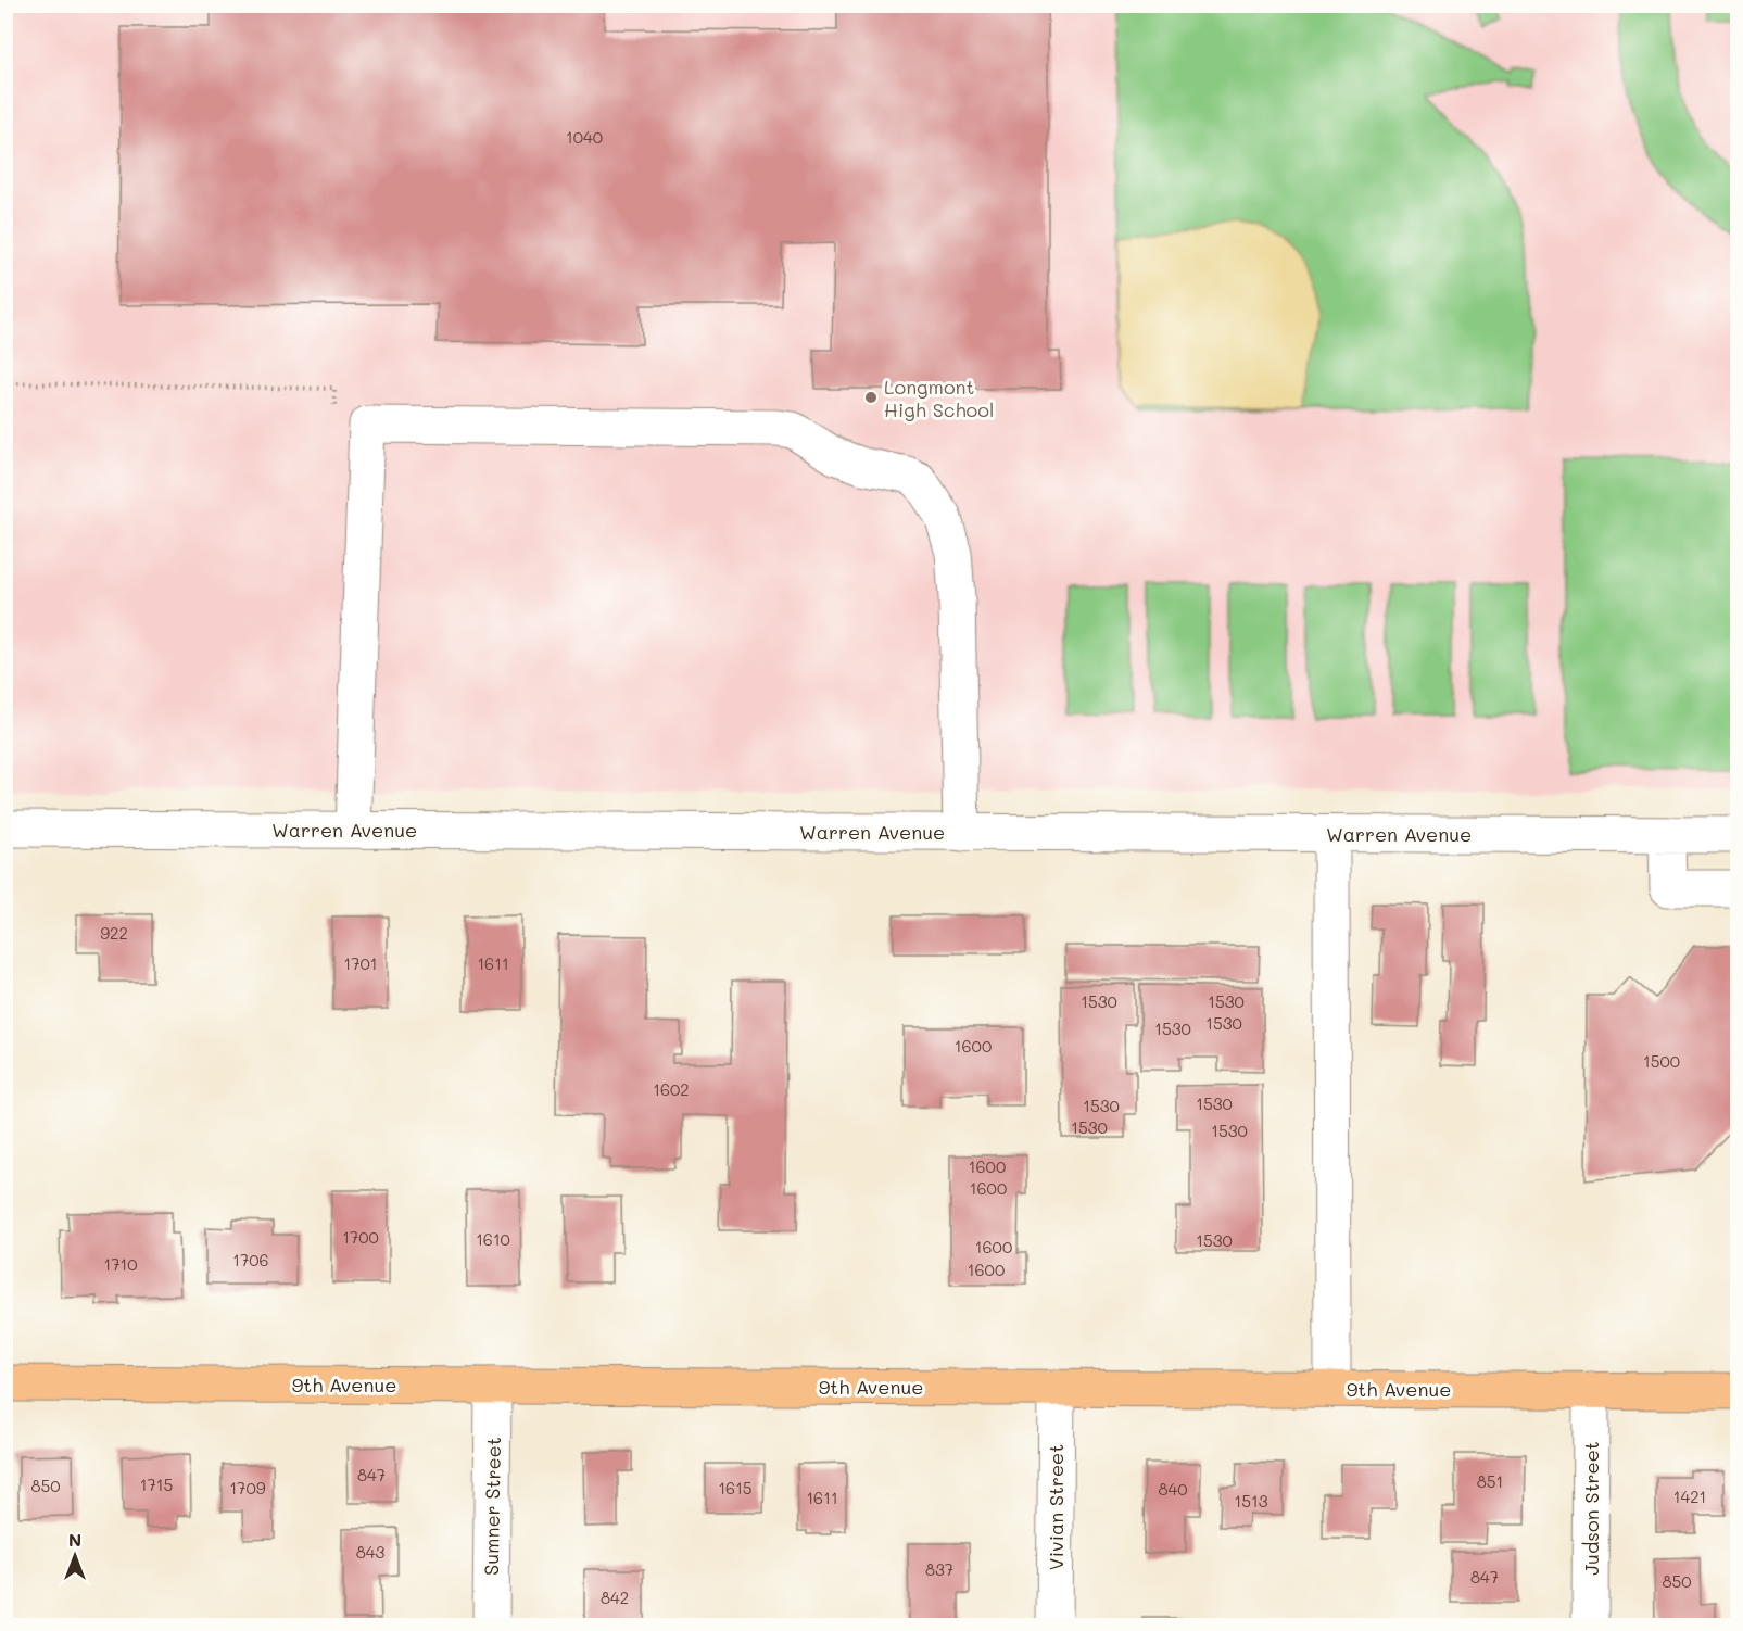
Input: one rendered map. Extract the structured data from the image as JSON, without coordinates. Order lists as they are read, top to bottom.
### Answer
{
  "streets": {
    "main road": ["9th Avenue"],
    "street": [
      "Warren Avenue",
      "Sumner Street",
      "Vivian Street",
      "Judson Street"
    ]
  },
  "crossings": [
    ["9th Avenue", "Sumner Street"],
    ["9th Avenue", "Vivian Street"],
    ["9th Avenue", "Judson Street"]
  ],
  "places": ["Longmont High School"],
  "house_numbers": [
    "1040",
    "922",
    "1701",
    "1611",
    "1530",
    "1530",
    "1530",
    "1530",
    "1600",
    "1500",
    "1602",
    "1530",
    "1530",
    "1530",
    "1530",
    "1600",
    "1600",
    "1700",
    "1610",
    "1530",
    "1600",
    "1706",
    "1710",
    "1600",
    "847",
    "851",
    "1715",
    "850",
    "1709",
    "1615",
    "840",
    "1421",
    "1611",
    "1513",
    "843",
    "837",
    "847",
    "850",
    "842"
  ],
  "north": "top"
}
